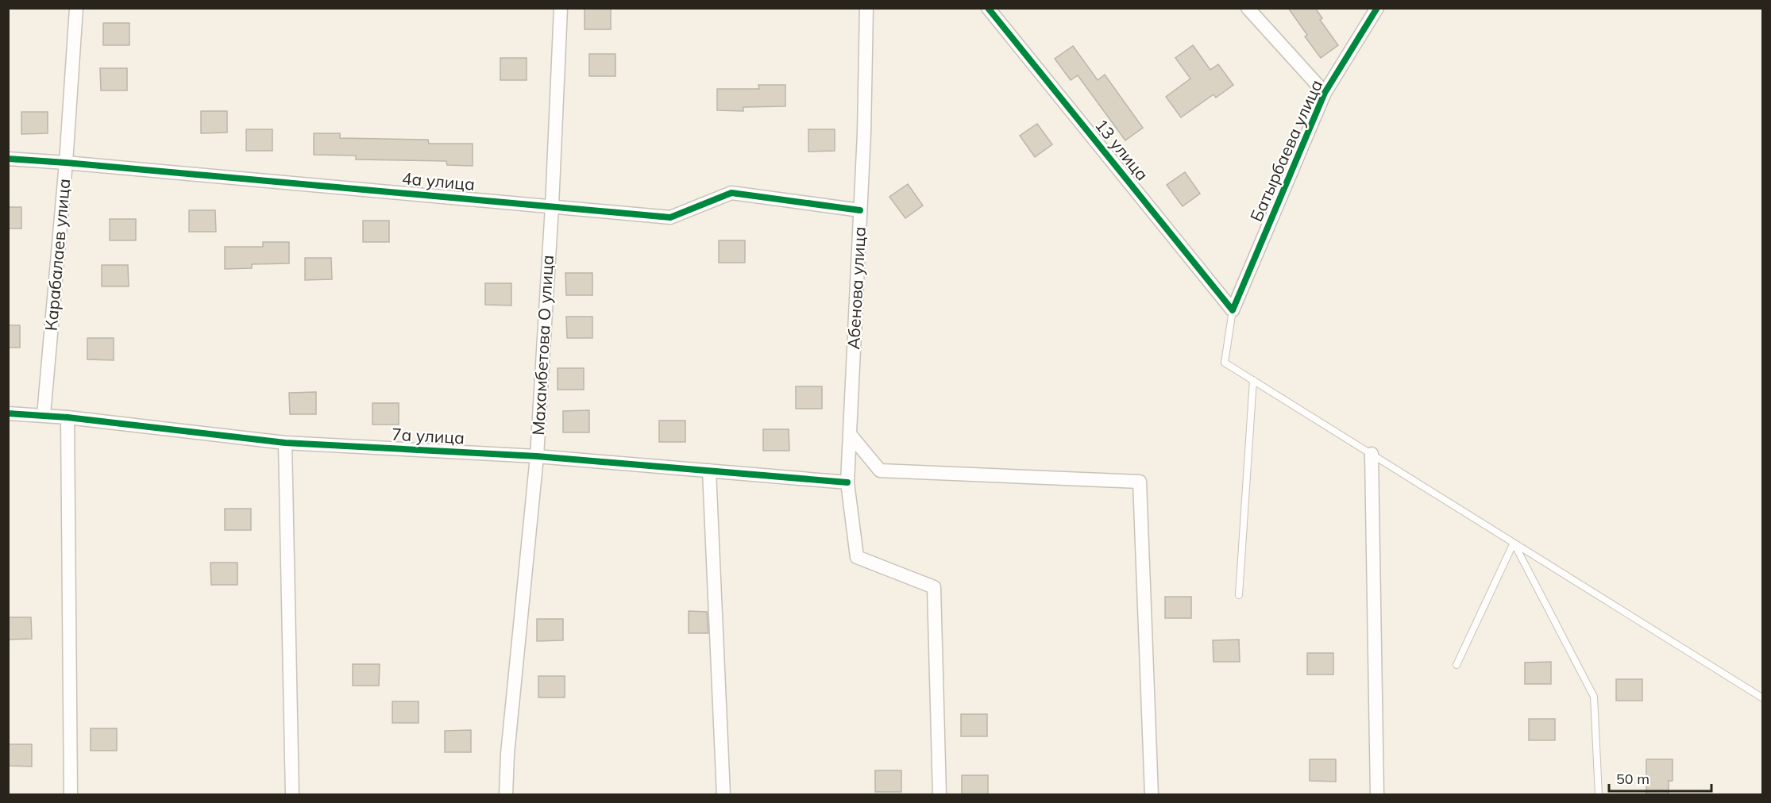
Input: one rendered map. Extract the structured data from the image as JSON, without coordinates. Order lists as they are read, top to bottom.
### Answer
{
  "streets": {
    "street": [
      "13 улица",
      "Батырбаева улица",
      "4а улица",
      "Карабалаев улица",
      "Абенова улица",
      "Махамбетова О улица",
      "7а улица"
    ]
  },
  "crossings": [
    ["13 улица", "Батырбаева улица"],
    ["4а улица", "Карабалаев улица"],
    ["4а улица", "Абенова улица"],
    ["4а улица", "Махамбетова О улица"],
    ["Карабалаев улица", "7а улица"],
    ["Абенова улица", "7а улица"],
    ["Махамбетова О улица", "7а улица"]
  ],
  "scale_bar": "50 m"
}
